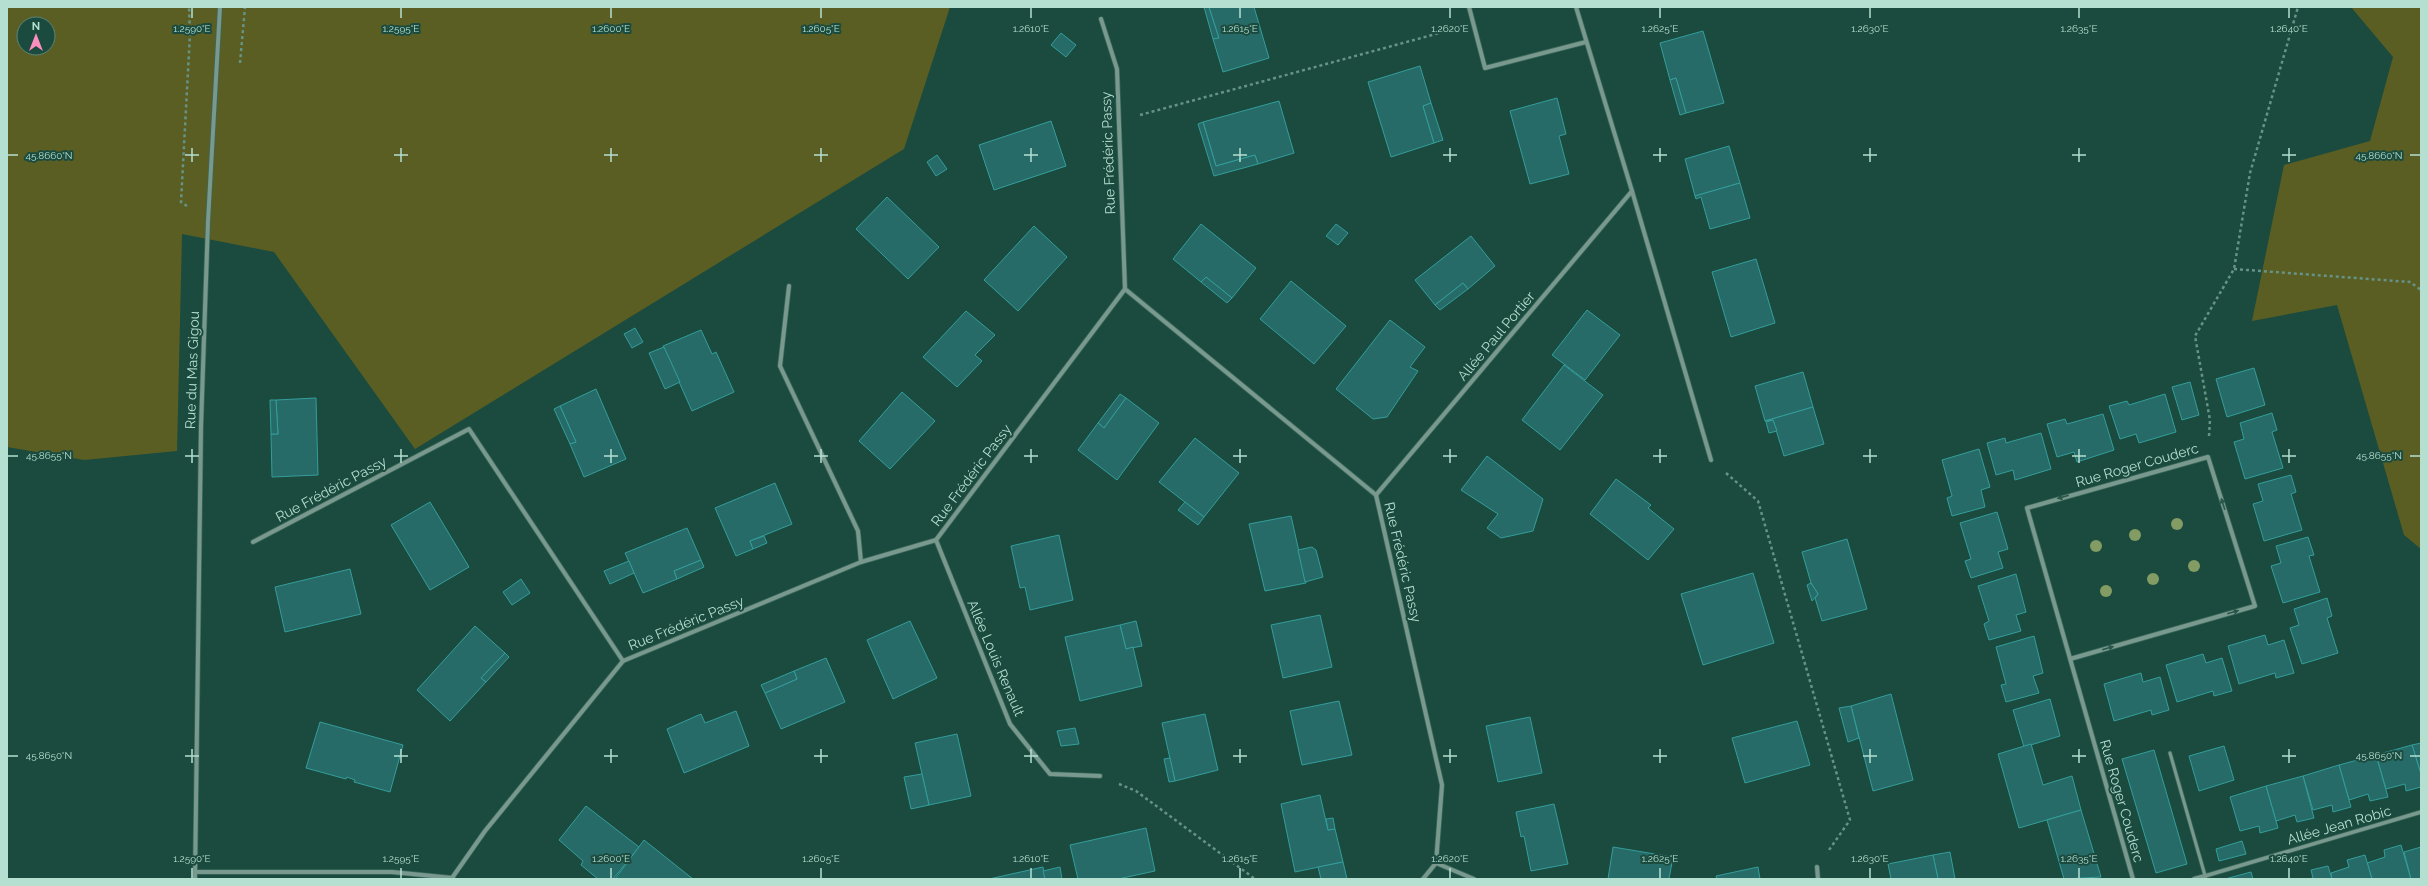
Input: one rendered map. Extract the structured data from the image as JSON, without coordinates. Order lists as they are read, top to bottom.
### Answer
{
  "streets": {
    "street": [
      "Rue Frédéric Passy",
      "Allée Paul Portier",
      "Rue du Mas Gigou",
      "Rue Roger Couderc",
      "Allée Louis Renault",
      "Allée Jean Robic"
    ]
  },
  "crossings": [
    ["Rue Frédéric Passy", "Allée Paul Portier"],
    ["Rue Frédéric Passy", "Allée Louis Renault"]
  ],
  "north": "top",
  "coordinates": [
    "1.2590°E",
    "1.2595°E",
    "1.2600°E",
    "1.2605°E",
    "1.2610°E",
    "1.2615°E",
    "1.2620°E",
    "1.2625°E",
    "1.2630°E",
    "1.2635°E",
    "1.2640°E",
    "45.8660°N",
    "45.8655°N",
    "45.8650°N"
  ]
}
